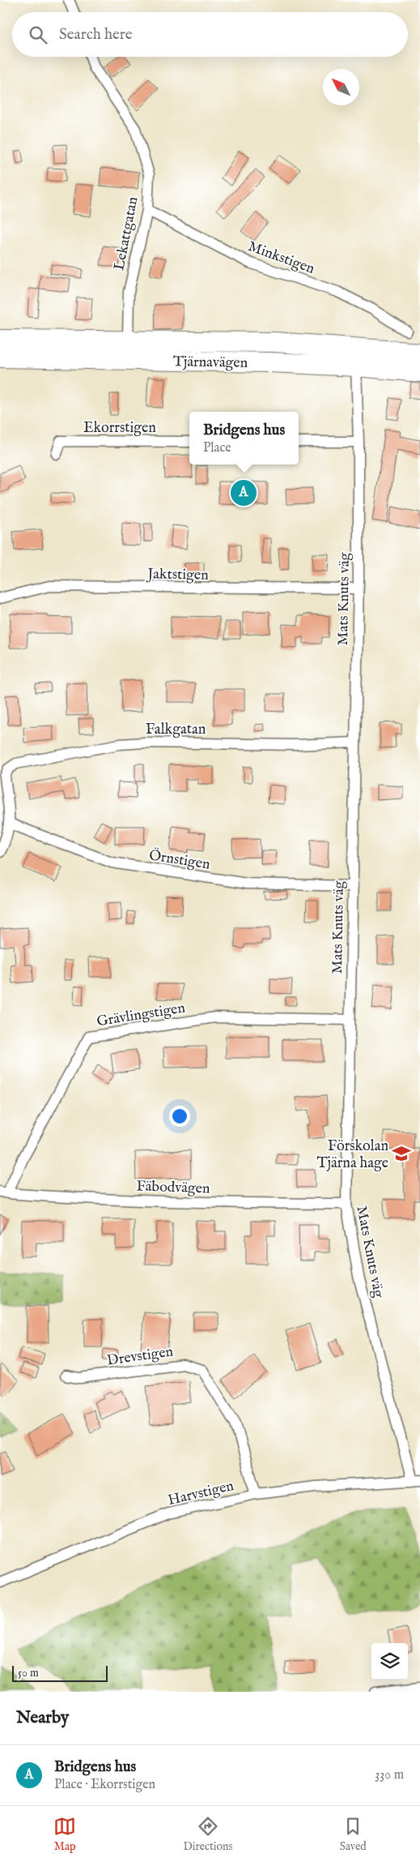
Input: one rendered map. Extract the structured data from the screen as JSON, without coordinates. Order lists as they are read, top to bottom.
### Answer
{
  "streets": {
    "highway": ["Tjärnavägen"],
    "street": [
      "Lekattgatan",
      "Minkstigen",
      "Ekorrstigen",
      "Jaktstigen",
      "Mats Knuts väg",
      "Falkgatan",
      "Örnstigen",
      "Grävlingstigen",
      "Fäbodvägen",
      "Drevstigen",
      "Harvstigen"
    ]
  },
  "crossings": [
    ["Lekattgatan", "Minkstigen"],
    ["Lekattgatan", "Tjärnavägen"],
    ["Tjärnavägen", "Mats Knuts väg"],
    ["Jaktstigen", "Mats Knuts väg"],
    ["Mats Knuts väg", "Falkgatan"],
    ["Mats Knuts väg", "Örnstigen"],
    ["Mats Knuts väg", "Grävlingstigen"],
    ["Mats Knuts väg", "Fäbodvägen"],
    ["Mats Knuts väg", "Harvstigen"],
    ["Falkgatan", "Örnstigen"],
    ["Grävlingstigen", "Fäbodvägen"],
    ["Drevstigen", "Harvstigen"]
  ],
  "places": {
    "school or university": ["Förskolan Tjärna hage"]
  },
  "scale_bar": "50 m",
  "north": "top left",
  "page": {
    "search": "Search here",
    "popup": ["Bridgens hus", "Place"],
    "pins": "A",
    "scale": "50 m",
    "heading": "Nearby",
    "list": [
      {
        "mark": "A",
        "name": "Bridgens hus",
        "note": "Place · Ekorrstigen",
        "value": "330 m"
      }
    ],
    "nav": ["Map", "Directions", "Saved"]
  }
}
